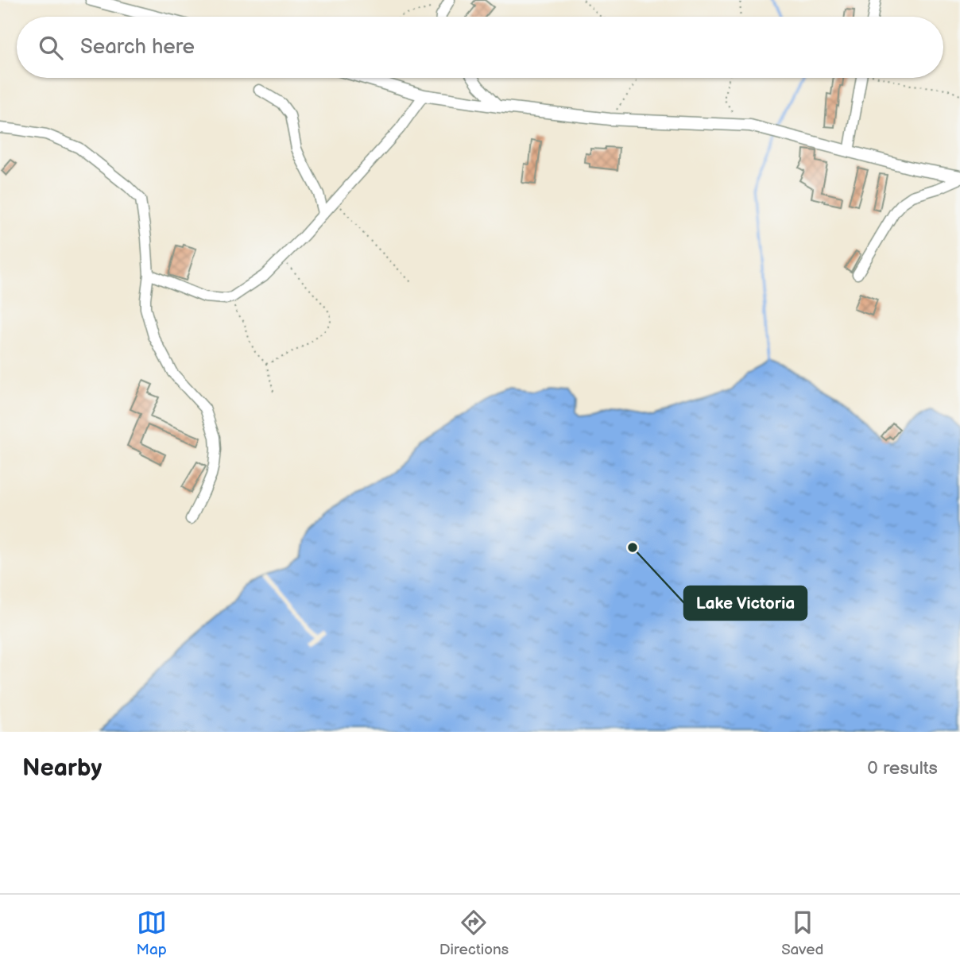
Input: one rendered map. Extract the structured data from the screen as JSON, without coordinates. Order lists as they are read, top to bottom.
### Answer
{
  "places": ["Lake Victoria"],
  "page": {
    "search": "Search here",
    "heading": ["Nearby", "0 results"],
    "nav": ["Map", "Directions", "Saved"]
  }
}
